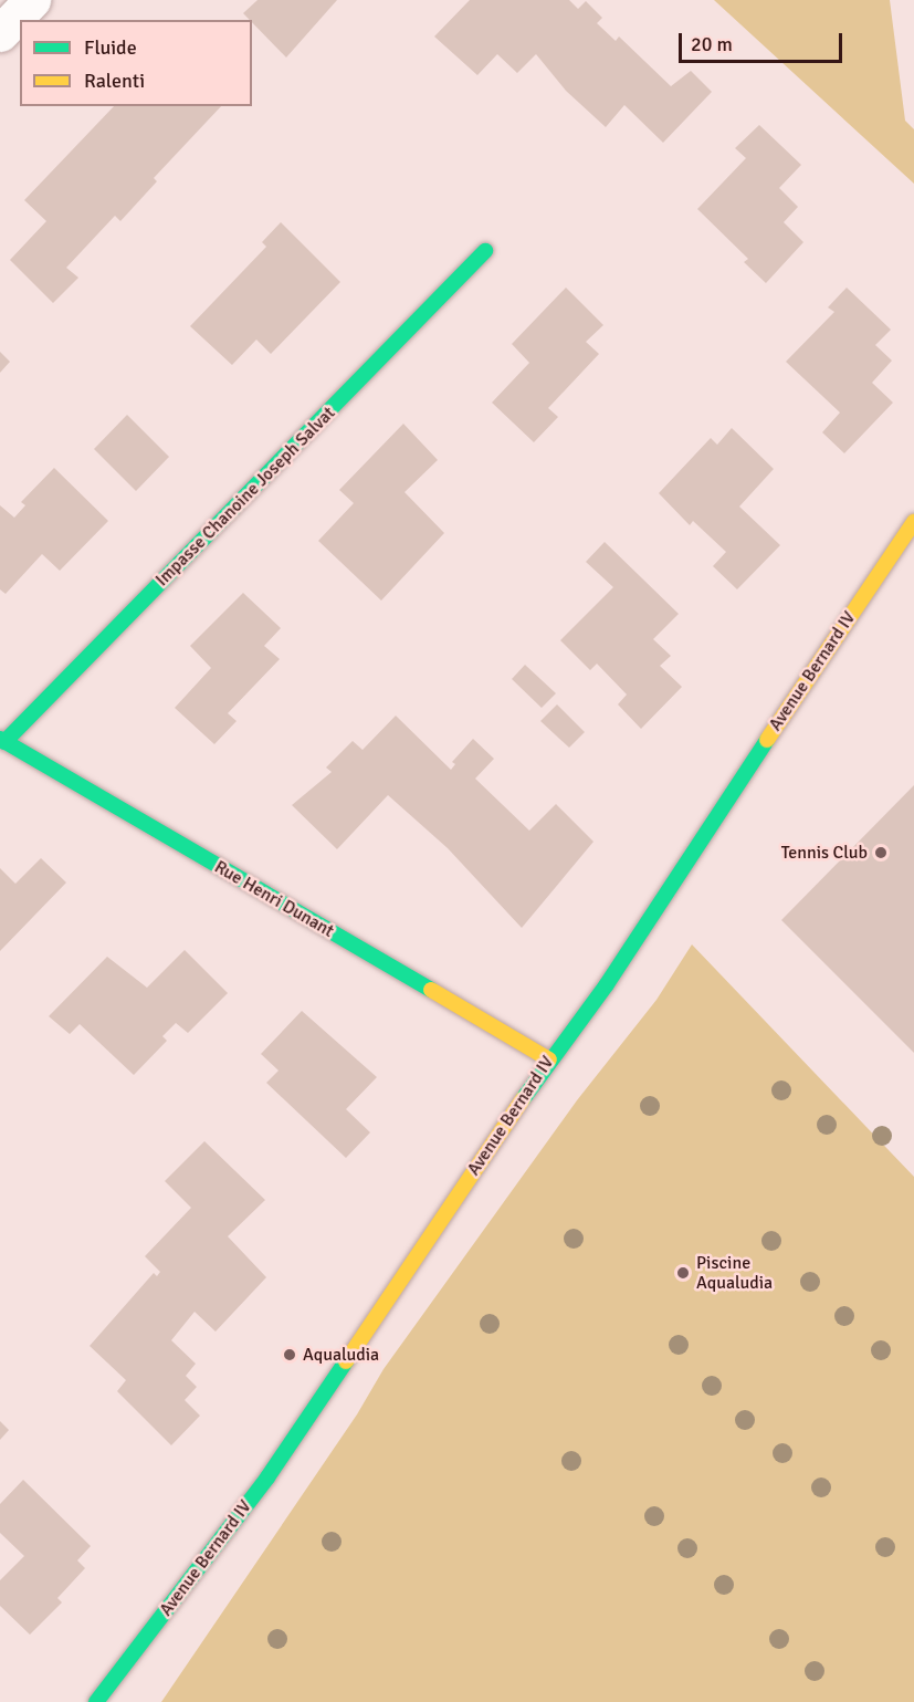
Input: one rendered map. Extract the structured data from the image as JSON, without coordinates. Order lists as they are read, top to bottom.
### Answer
{
  "streets": {
    "street": ["Impasse Chanoine Joseph Salvat", "Avenue Bernard IV", "Rue Henri Dunant"]
  },
  "crossings": [
    ["Impasse Chanoine Joseph Salvat", "Rue Henri Dunant"],
    ["Avenue Bernard IV", "Rue Henri Dunant"]
  ],
  "places": ["Tennis Club", "Piscine Aqualudia", "Aqualudia"],
  "legend": ["Fluide", "Ralenti"],
  "scale_bar": "20 m"
}
